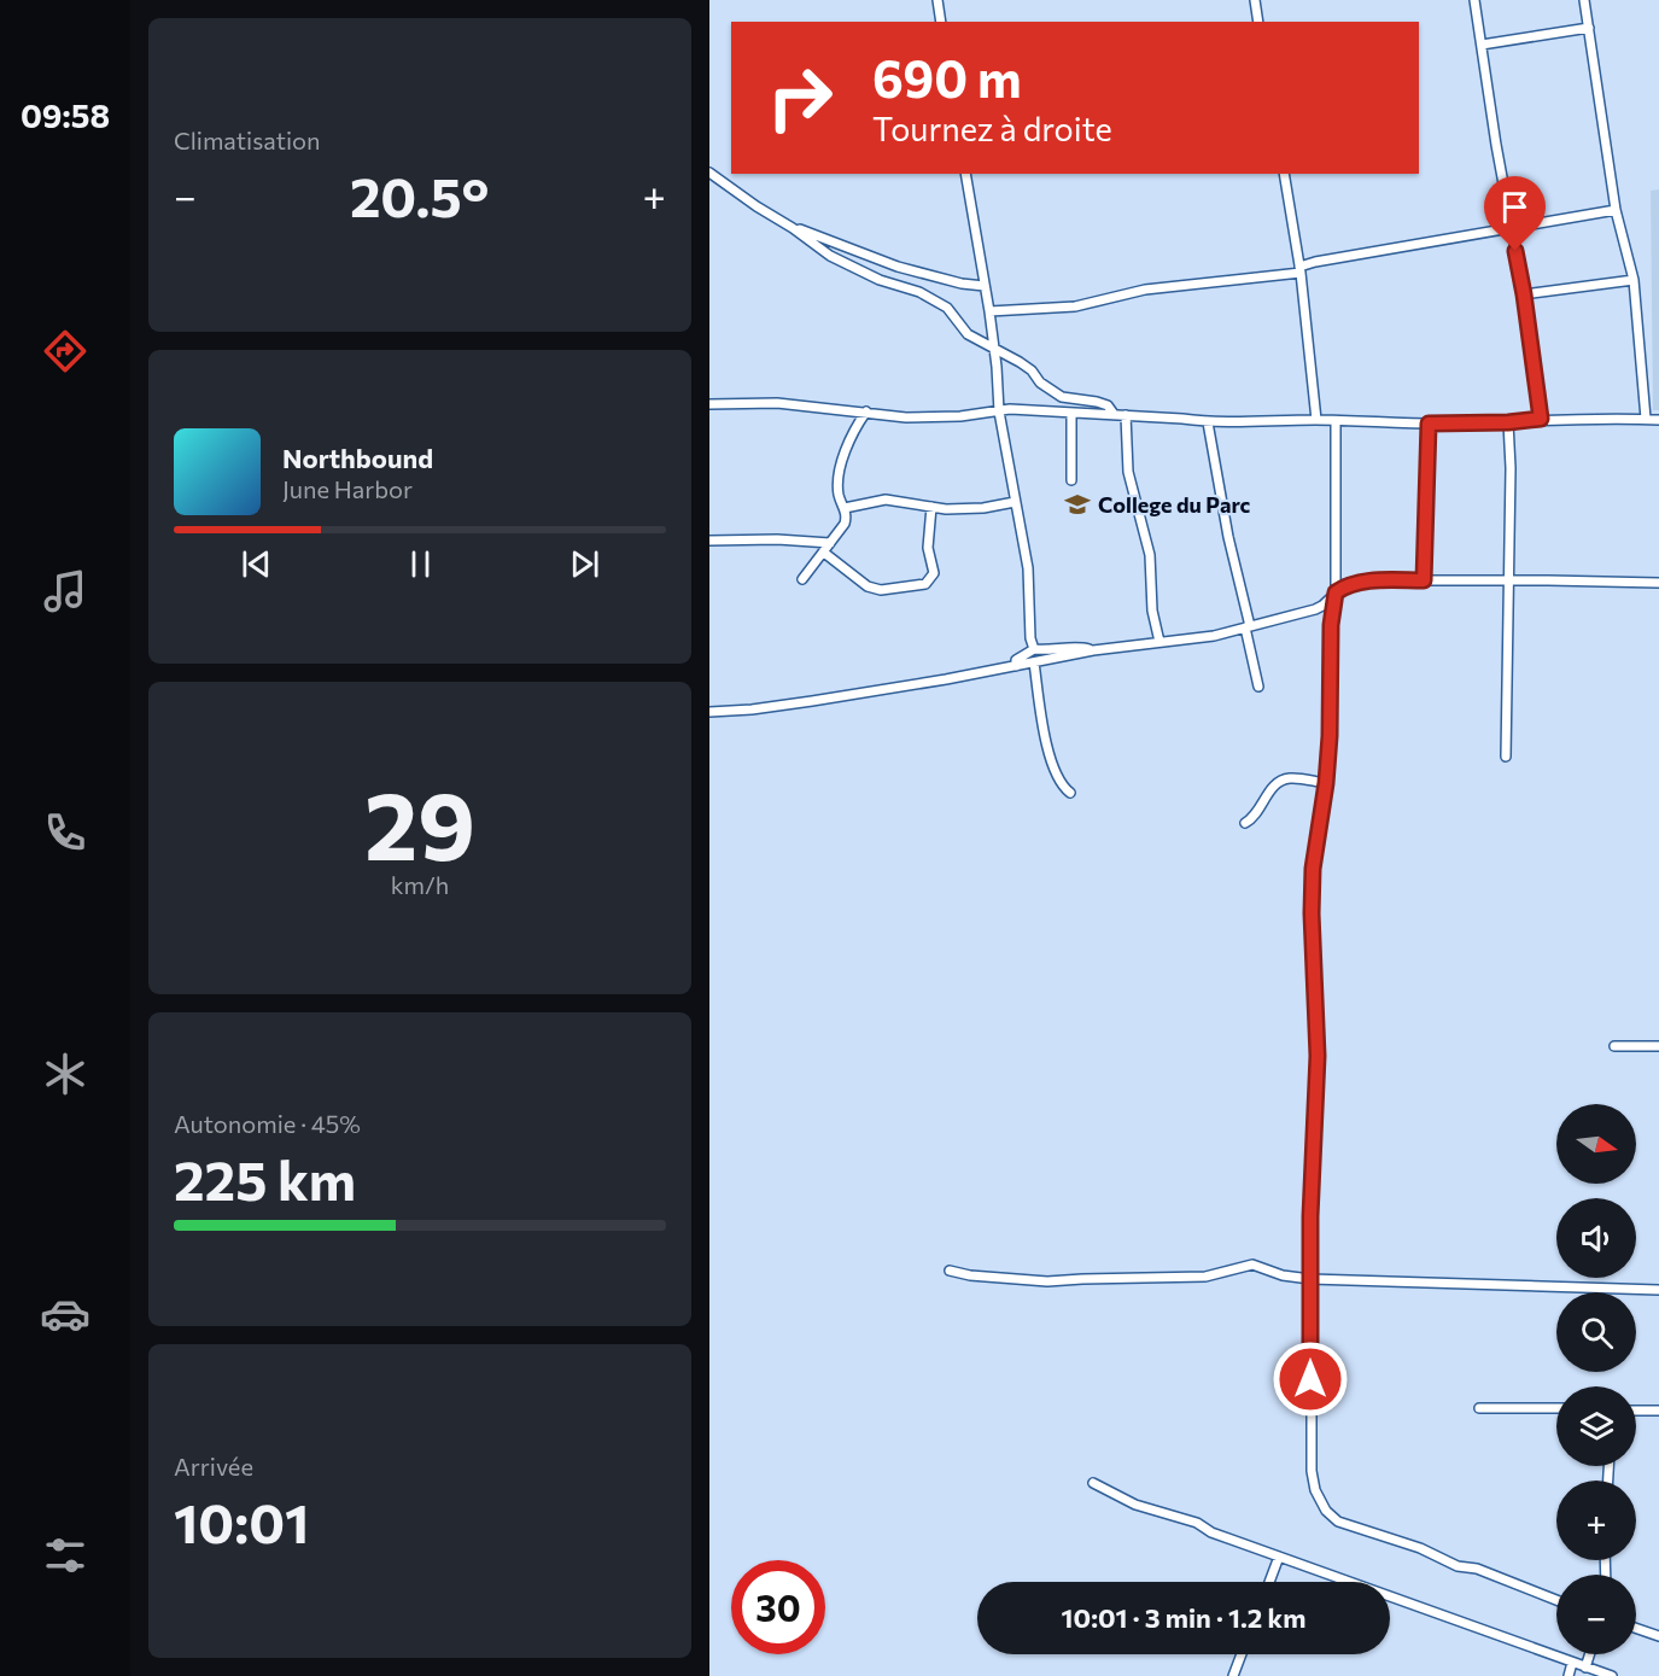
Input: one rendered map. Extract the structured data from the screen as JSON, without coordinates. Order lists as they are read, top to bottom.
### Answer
{
  "places": {
    "school or university": ["College du Parc"]
  },
  "north": "right",
  "page": {
    "tabs": "09:58",
    "tile": [
      "Climatisation",
      ["29", "km/h"],
      ["Autonomie · 45%", "225 km"],
      ["Arrivée", "10:01"]
    ],
    "turn": ["690 m", "Tournez à droite"],
    "heat": ["−", "20.5°", "+"],
    "song": ["Northbound", "June Harbor"],
    "map_buttons": ["+", "−"],
    "limit": "30",
    "trip": "10:01 · 3 min · 1.2 km"
  }
}
